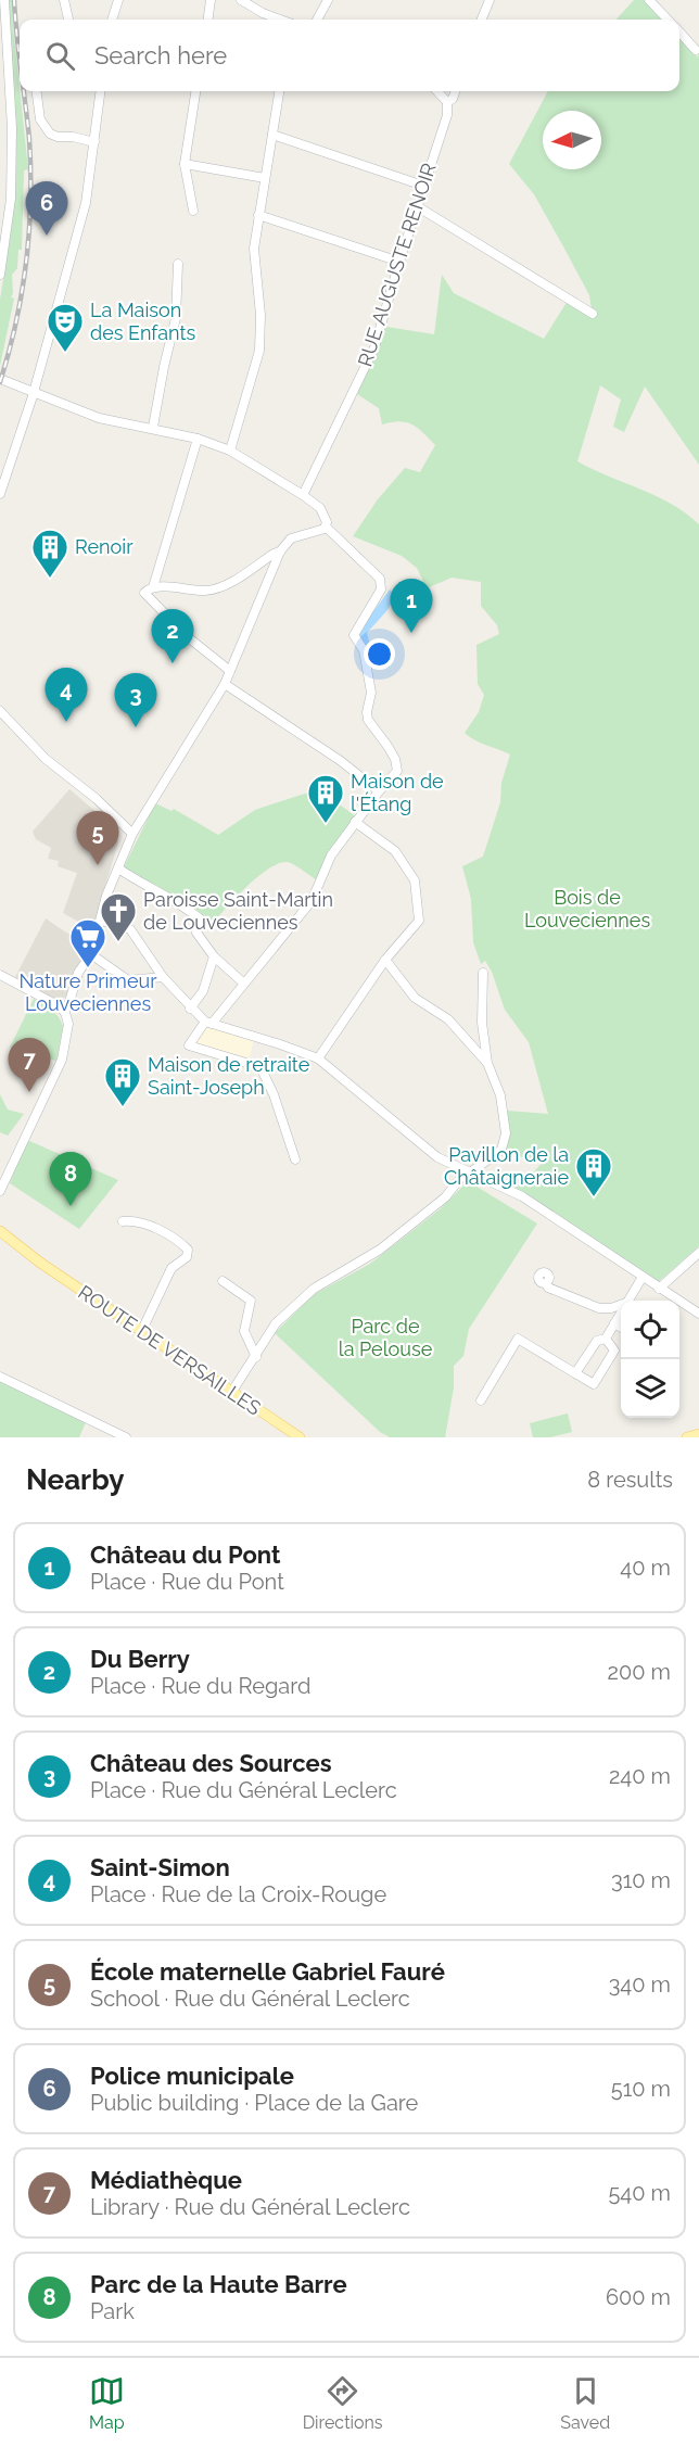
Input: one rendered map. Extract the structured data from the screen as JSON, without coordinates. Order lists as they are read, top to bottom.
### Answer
{
  "streets": {
    "main road": ["ROUTE DE VERSAILLES"],
    "street": ["RUE AUGUSTE RENOIR"]
  },
  "parks": ["Bois de Louveciennes", "Parc de la Pelouse"],
  "places": {
    "theatre": ["La Maison des Enfants"],
    "building": [
      "Renoir",
      "Maison de l'Étang",
      "Maison de retraite Saint-Joseph",
      "Pavillon de la Châtaigneraie"
    ],
    "church": ["Paroisse Saint-Martin de Louveciennes"],
    "supermarket": ["Nature Primeur Louveciennes"]
  },
  "north": "left",
  "page": {
    "search": "Search here",
    "pins": [
      "6",
      "1",
      "2",
      "4",
      "3",
      "5",
      "7",
      "8"
    ],
    "heading": ["Nearby", "8 results"],
    "list": [
      {
        "mark": "1",
        "name": "Château du Pont",
        "note": "Place · Rue du Pont",
        "value": "40 m"
      },
      {
        "mark": "2",
        "name": "Du Berry",
        "note": "Place · Rue du Regard",
        "value": "200 m"
      },
      {
        "mark": "3",
        "name": "Château des Sources",
        "note": "Place · Rue du Général Leclerc",
        "value": "240 m"
      },
      {
        "mark": "4",
        "name": "Saint-Simon",
        "note": "Place · Rue de la Croix-Rouge",
        "value": "310 m"
      },
      {
        "mark": "5",
        "name": "École maternelle Gabriel Fauré",
        "note": "School · Rue du Général Leclerc",
        "value": "340 m"
      },
      {
        "mark": "6",
        "name": "Police municipale",
        "note": "Public building · Place de la Gare",
        "value": "510 m"
      },
      {
        "mark": "7",
        "name": "Médiathèque",
        "note": "Library · Rue du Général Leclerc",
        "value": "540 m"
      },
      {
        "mark": "8",
        "name": "Parc de la Haute Barre",
        "note": "Park",
        "value": "600 m"
      }
    ],
    "nav": ["Map", "Directions", "Saved"]
  }
}
